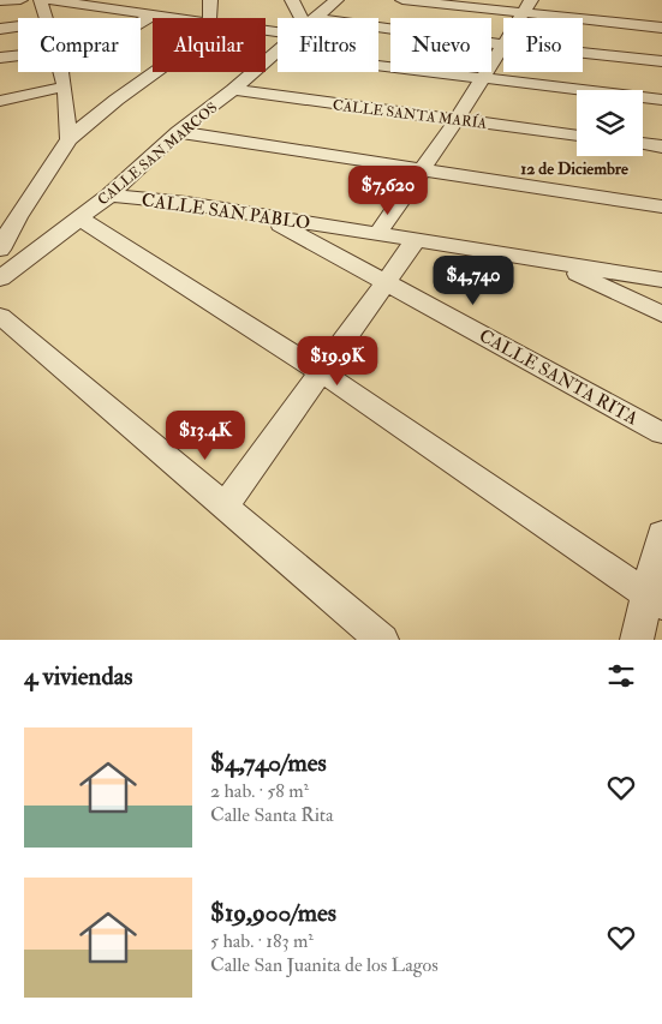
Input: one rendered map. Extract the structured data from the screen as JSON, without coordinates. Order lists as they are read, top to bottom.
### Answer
{
  "streets": {
    "street": [
      "CALLE SANTA MARÍA",
      "CALLE SAN MARCOS",
      "CALLE SAN PABLO",
      "CALLE SANTA RITA"
    ]
  },
  "crossings": [
    ["CALLE SANTA MARÍA", "CALLE SAN MARCOS"],
    ["CALLE SAN MARCOS", "CALLE SAN PABLO"],
    ["CALLE SAN PABLO", "CALLE SANTA RITA"]
  ],
  "districts": ["12 de Diciembre"],
  "page": {
    "chip": [
      "Comprar",
      "Alquilar",
      "Filtros",
      "Nuevo",
      "Piso"
    ],
    "price": [
      "$7,620",
      "$4,740",
      "$19.9K",
      "$13.4K"
    ],
    "heading": "4 viviendas",
    "list": [
      {
        "name": "$4,740/mes",
        "note": "2 hab. · 58 m² · Calle Santa Rita"
      },
      {
        "name": "$19,900/mes",
        "note": "5 hab. · 183 m² · Calle San Juanita de los Lagos"
      }
    ]
  }
}
